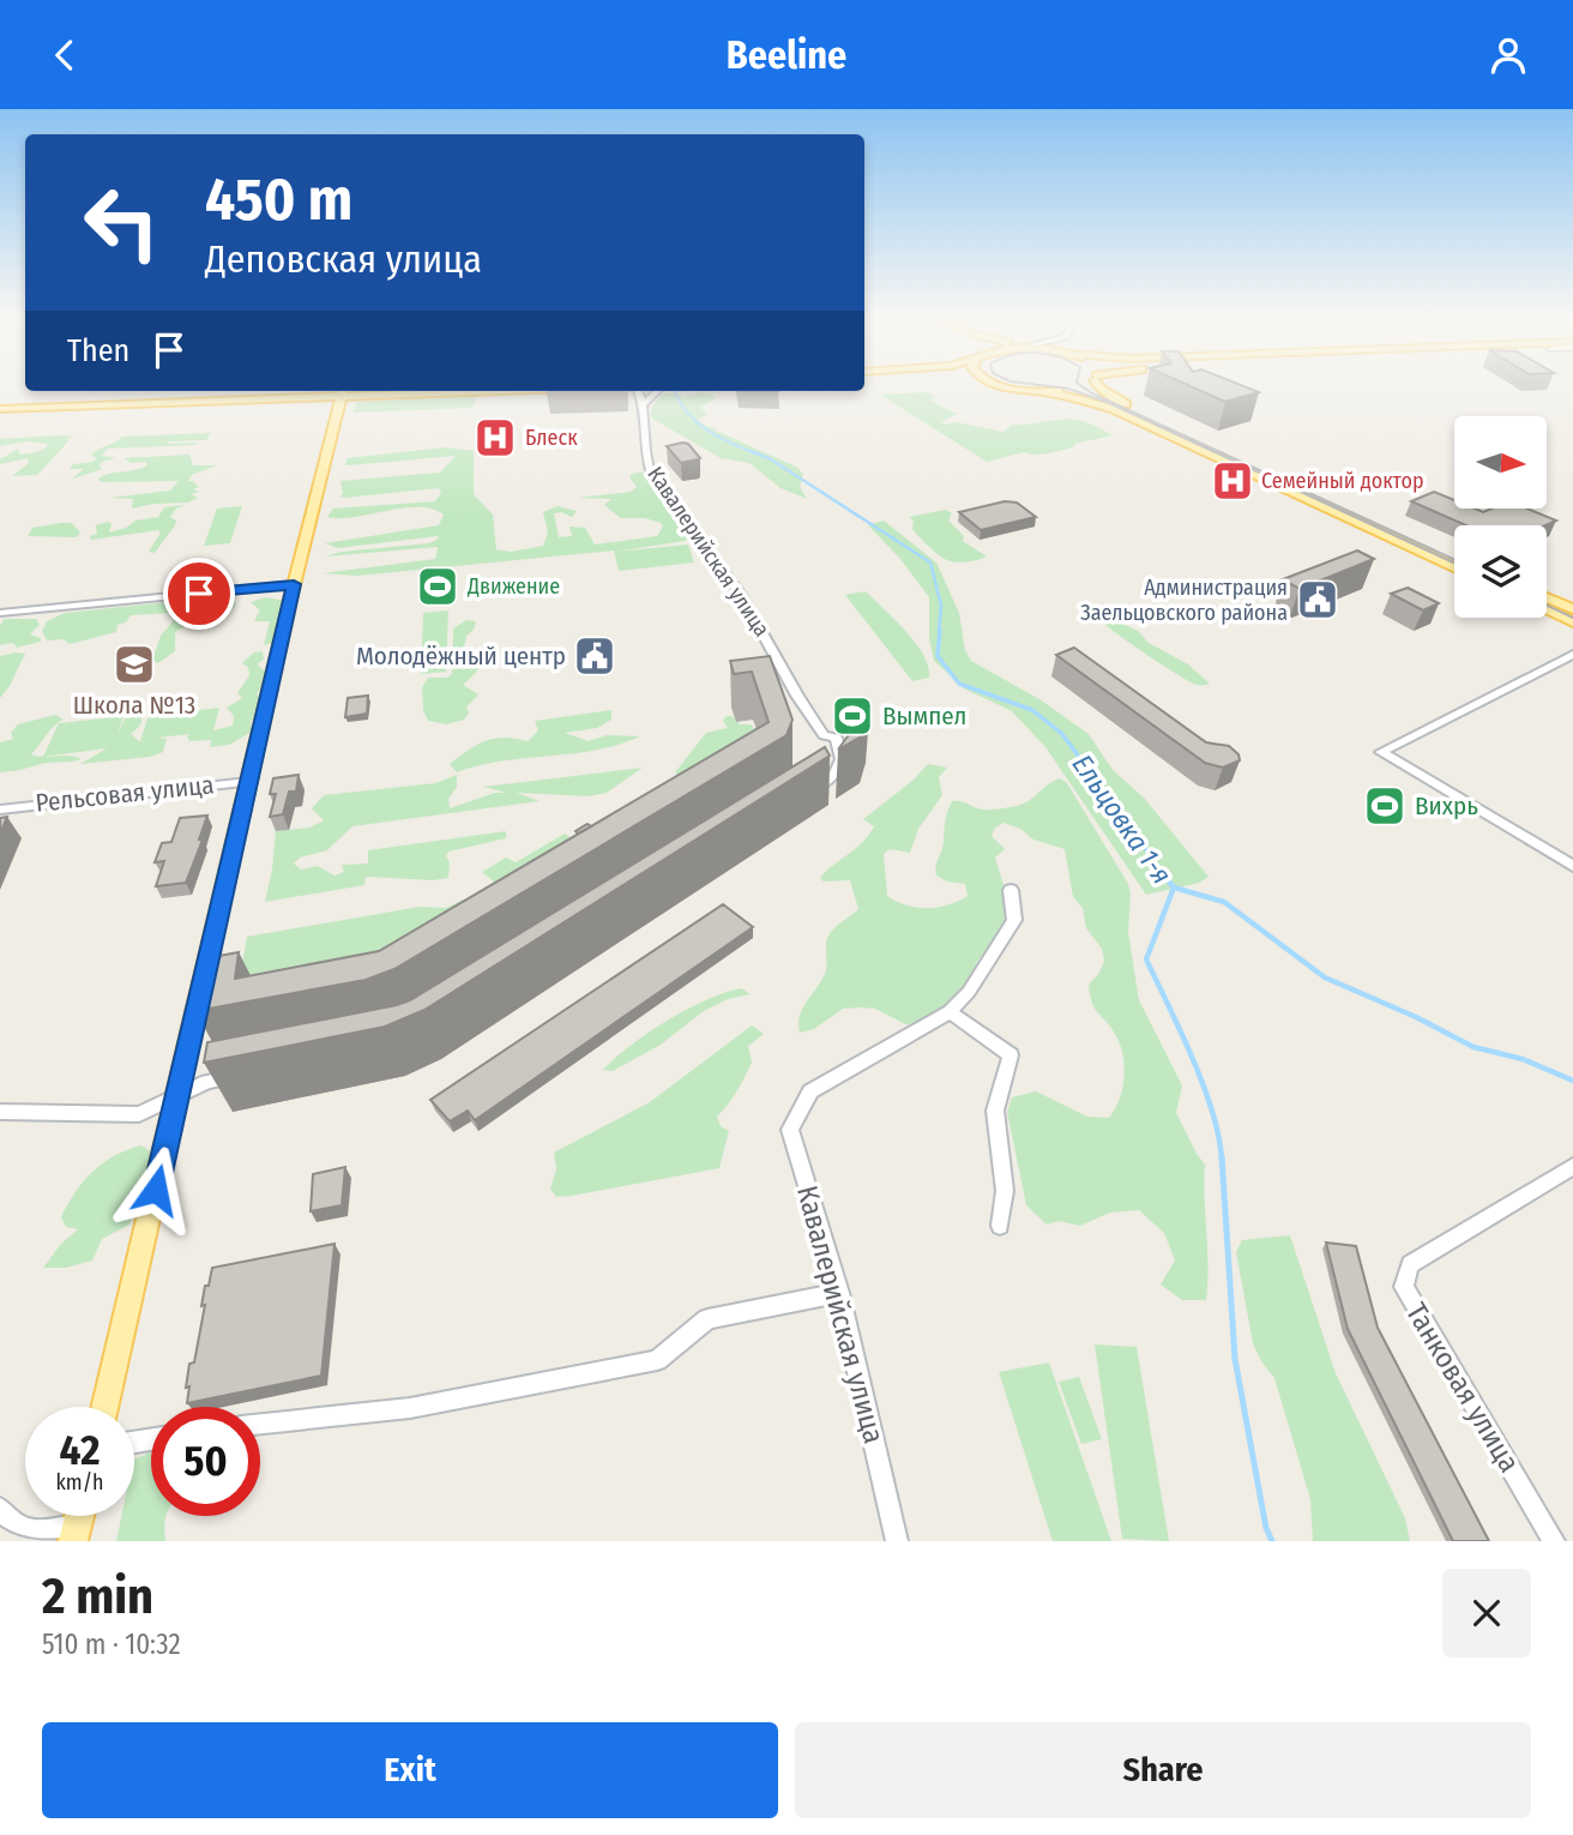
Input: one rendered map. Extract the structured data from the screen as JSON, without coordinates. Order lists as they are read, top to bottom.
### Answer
{
  "streets": {
    "street": ["Кавалерийская улица", "Рельсовая улица", "Танковая улица"]
  },
  "water": ["Ельцовка 1-я"],
  "places": {
    "hospital": ["Блеск", "Семейный доктор"],
    "sports": ["Движение", "Вымпел", "Вихрь"],
    "public building": ["Администрация Заельцовского района", "Молодёжный центр"],
    "school or university": ["Школа №13"]
  },
  "north": "right",
  "page": {
    "header": "Beeline",
    "turn": ["450 m", "Деповская улица"],
    "then": "Then",
    "speed": "42 km/h",
    "limit": "50",
    "heading": ["2 min", "510 m · 10:32"],
    "buttons": ["Exit", "Share"]
  }
}
